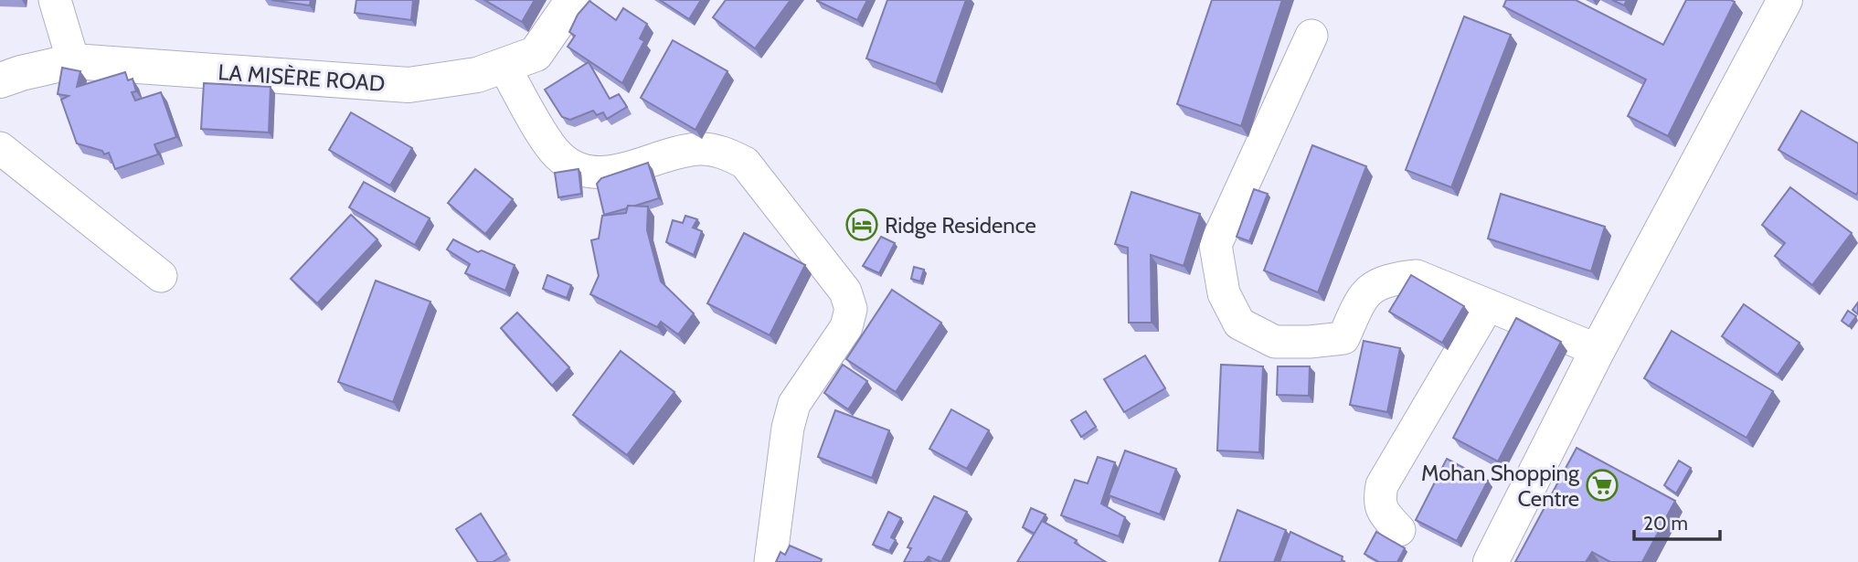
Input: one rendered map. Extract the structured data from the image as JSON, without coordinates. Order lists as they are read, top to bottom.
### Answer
{
  "streets": {
    "main road": ["LA MISÈRE ROAD"]
  },
  "places": {
    "hotel": ["Ridge Residence"],
    "supermarket": ["Mohan Shopping Centre"]
  },
  "scale_bar": "20 m"
}
